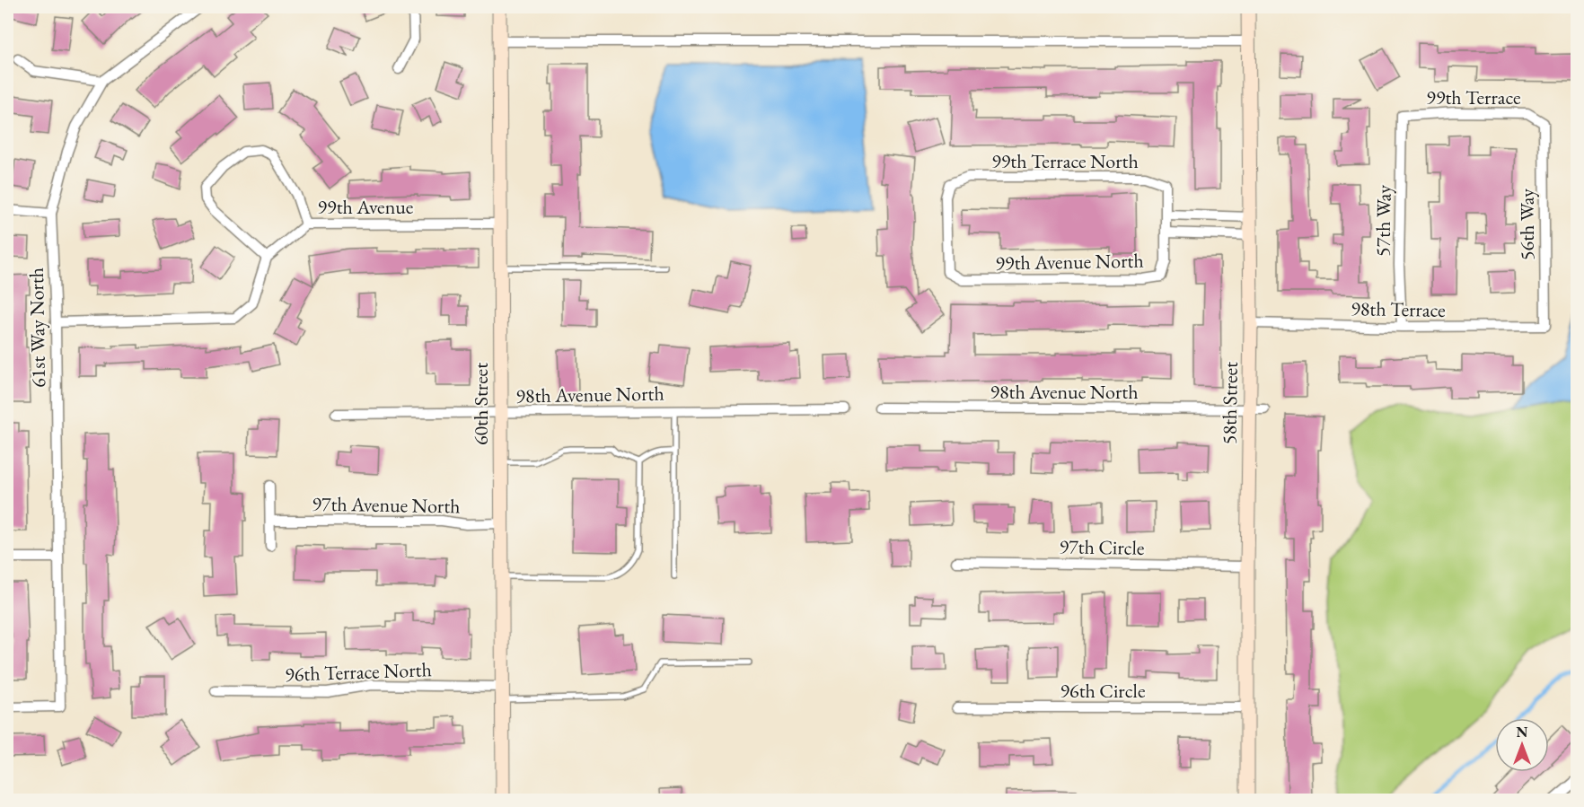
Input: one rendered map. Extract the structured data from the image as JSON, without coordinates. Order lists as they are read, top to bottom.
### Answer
{
  "streets": {
    "street": [
      "99th Terrace",
      "99th Terrace North",
      "99th Avenue",
      "57th Way",
      "56th Way",
      "99th Avenue North",
      "98th Terrace",
      "61st Way North",
      "98th Avenue North",
      "58th Street",
      "60th Street",
      "97th Avenue North",
      "97th Circle",
      "96th Terrace North",
      "96th Circle"
    ]
  },
  "crossings": [
    ["99th Terrace", "57th Way"],
    ["99th Terrace", "56th Way"],
    ["99th Terrace North", "99th Avenue North"],
    ["99th Avenue", "60th Street"],
    ["57th Way", "98th Terrace"],
    ["56th Way", "98th Terrace"],
    ["99th Avenue North", "58th Street"],
    ["98th Terrace", "58th Street"],
    ["98th Avenue North", "58th Street"],
    ["98th Avenue North", "60th Street"],
    ["58th Street", "97th Circle"],
    ["58th Street", "96th Circle"],
    ["60th Street", "97th Avenue North"],
    ["60th Street", "96th Terrace North"]
  ],
  "north": "top"
}
